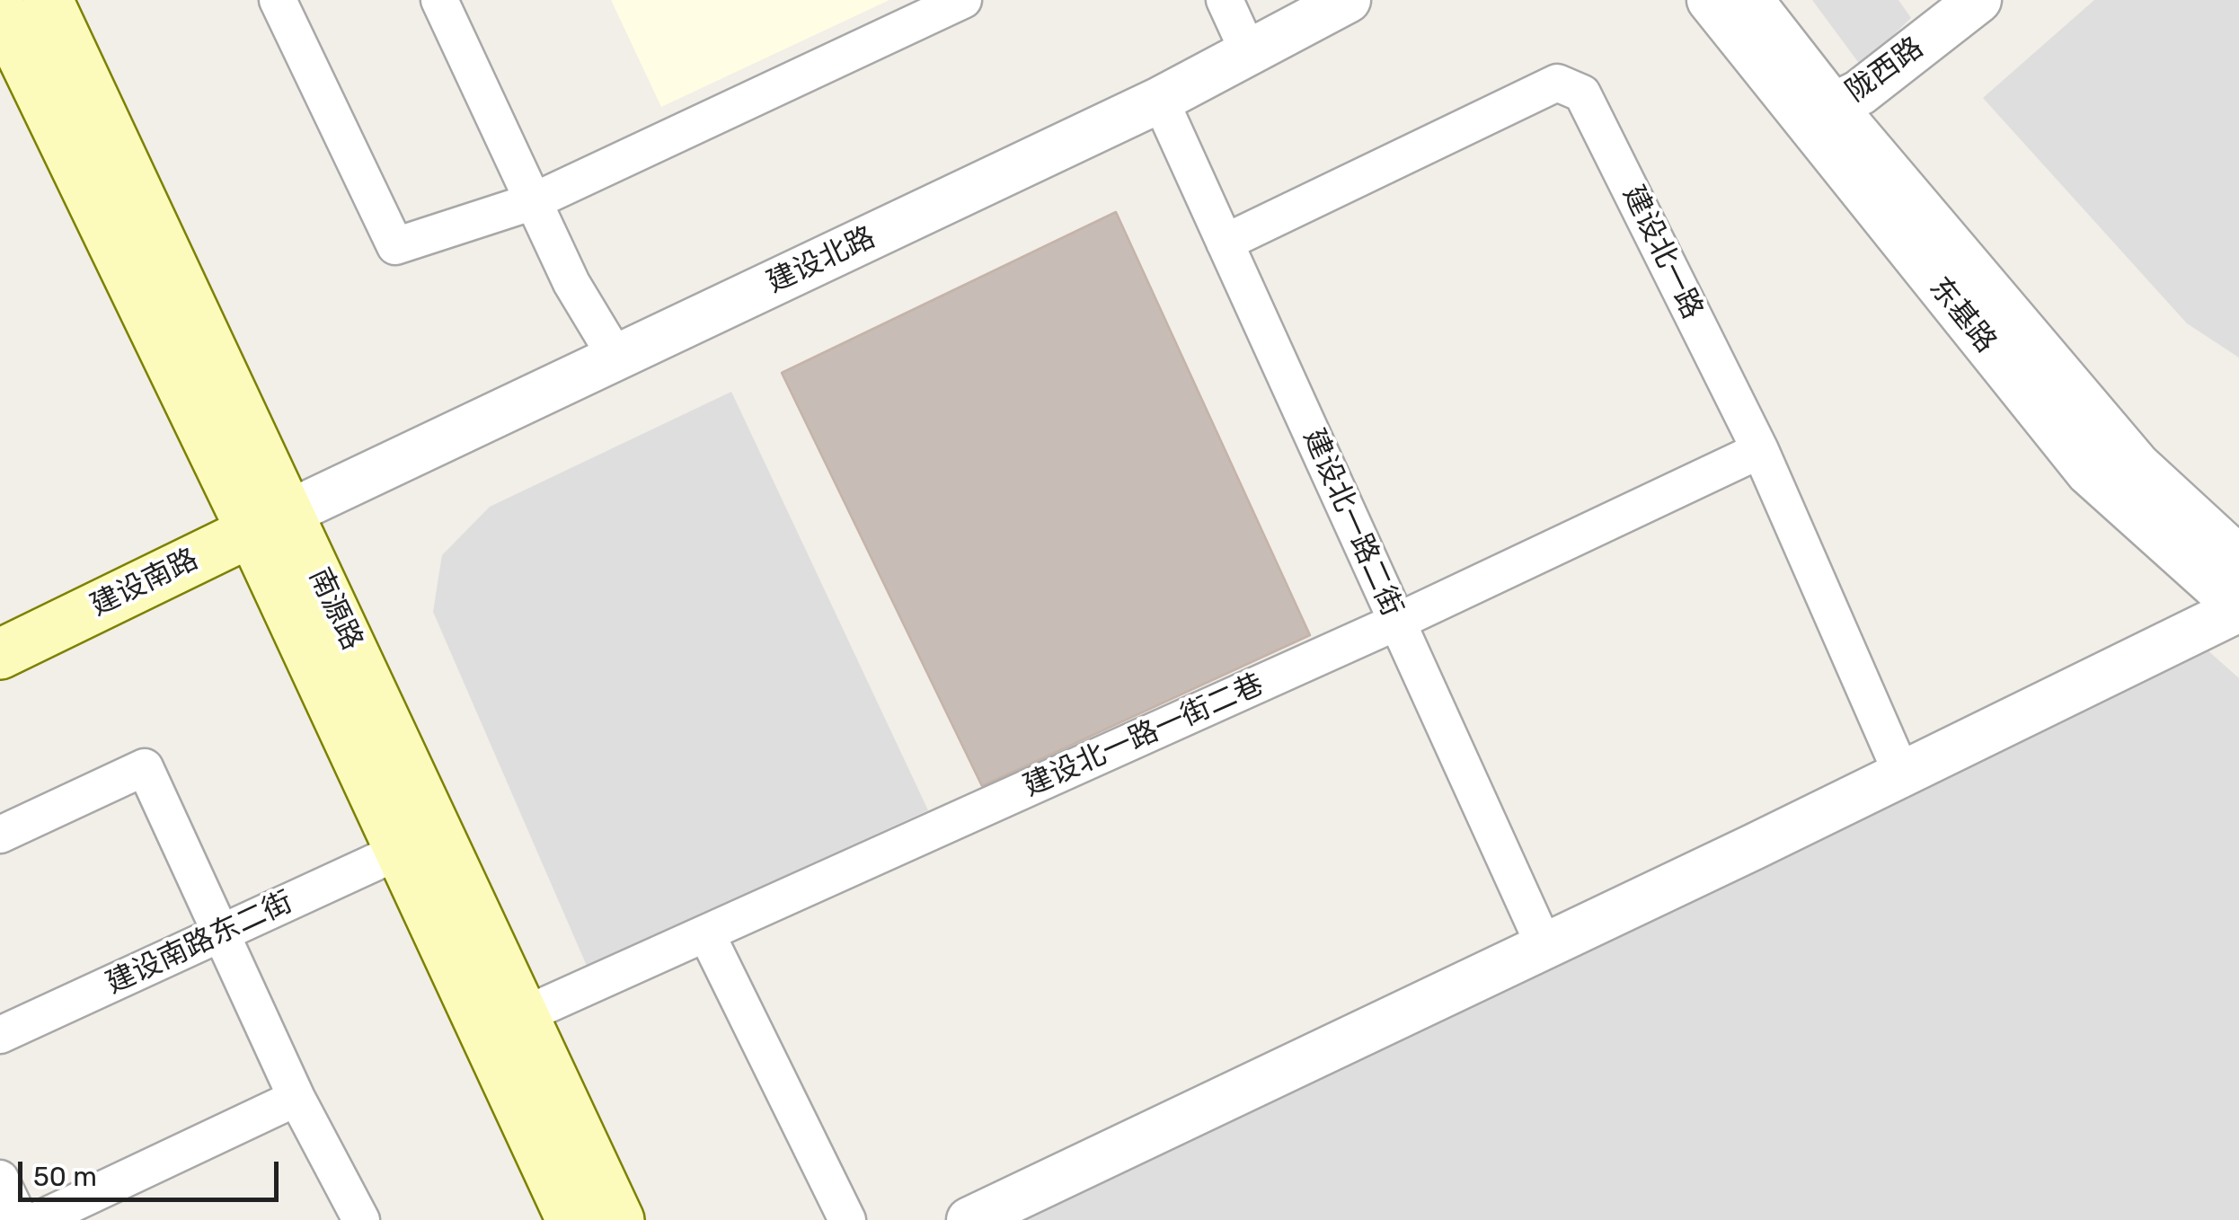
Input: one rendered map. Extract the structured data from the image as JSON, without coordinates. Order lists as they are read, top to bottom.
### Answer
{
  "streets": {
    "main road": ["建设南路", "南源路"],
    "street": [
      "陇西路",
      "建设北一路",
      "建设北路",
      "东基路",
      "建设北一路二街",
      "建设北一路一街二巷",
      "建设南路东二街"
    ]
  },
  "crossings": [
    ["陇西路", "东基路"],
    ["建设北一路", "建设北一路二街"],
    ["建设北一路", "建设北一路一街二巷"],
    ["建设北路", "建设北一路二街"],
    ["建设北路", "建设南路"],
    ["建设北路", "南源路"],
    ["建设北一路二街", "建设北一路一街二巷"],
    ["建设南路", "南源路"],
    ["南源路", "建设北一路一街二巷"],
    ["南源路", "建设南路东二街"]
  ],
  "scale_bar": "50 m"
}
